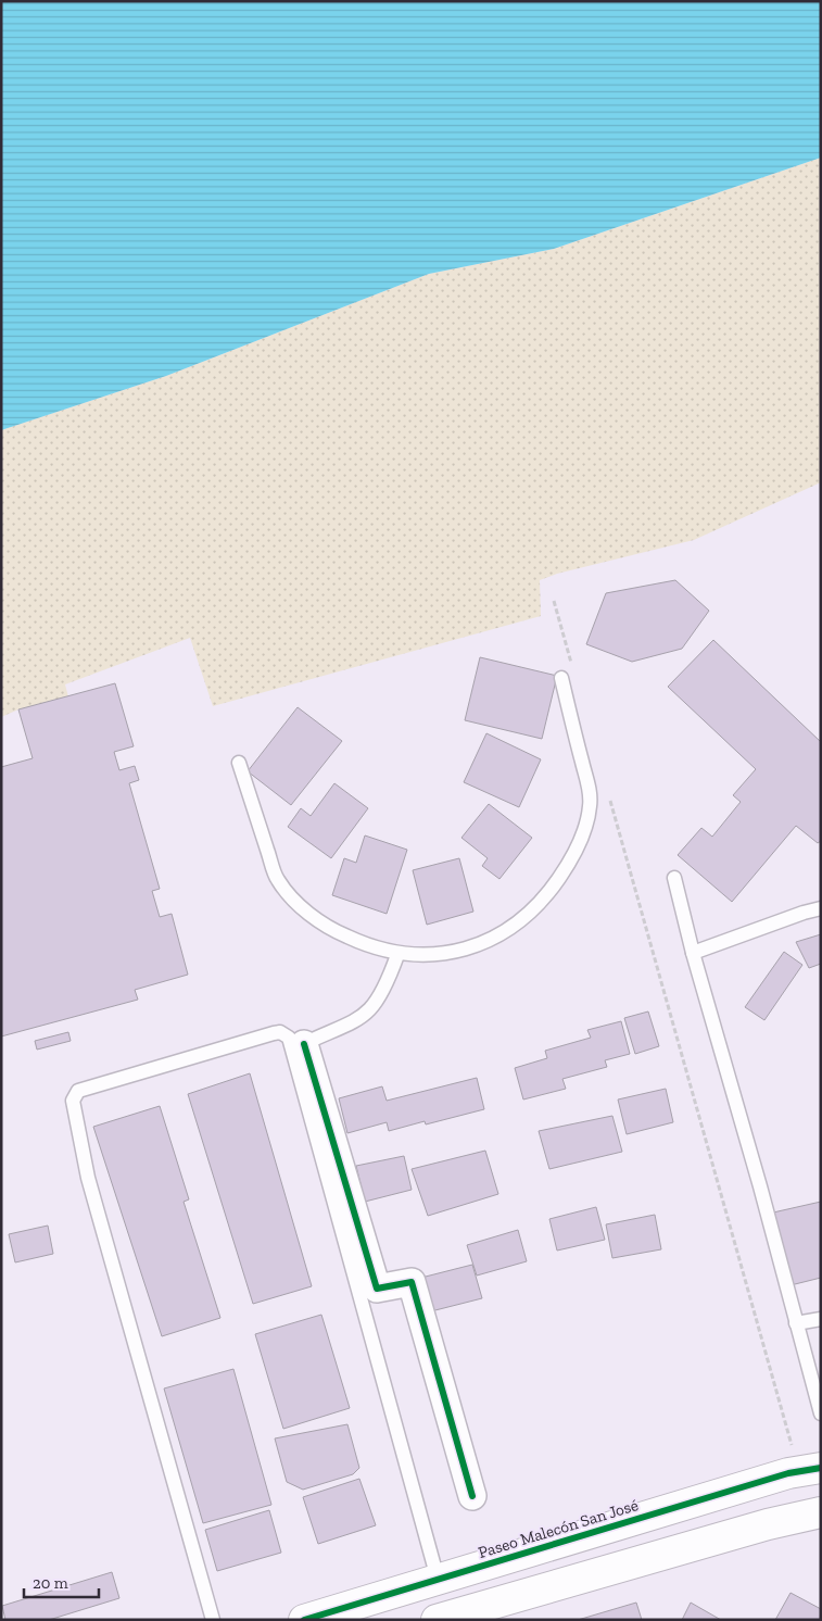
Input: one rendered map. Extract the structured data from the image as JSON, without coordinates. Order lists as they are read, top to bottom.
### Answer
{
  "streets": {
    "street": ["Paseo Malecón San José"]
  },
  "scale_bar": "20 m"
}
